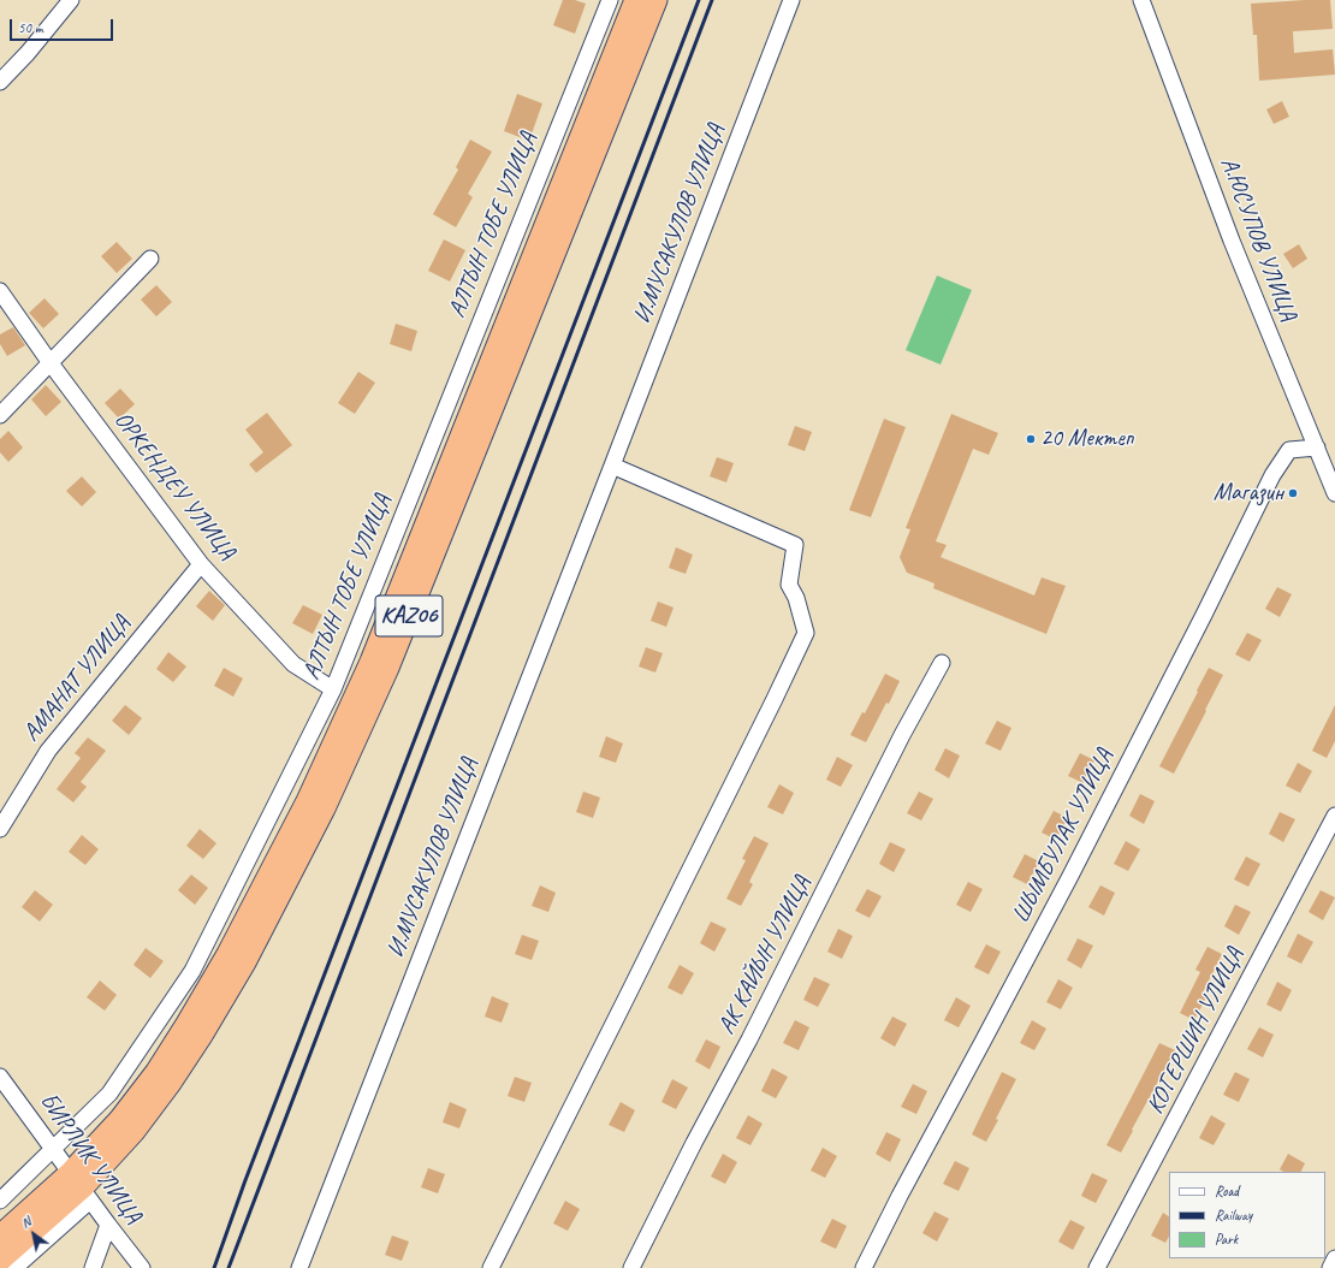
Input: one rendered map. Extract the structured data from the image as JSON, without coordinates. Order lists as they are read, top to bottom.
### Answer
{
  "streets": {
    "highway": ["KАZ06"],
    "street": [
      "И.МУСАКУЛОВ УЛИЦА",
      "АЛТЫН ТОБЕ УЛИЦА",
      "А.ЮСУПОВ УЛИЦА",
      "ОРКЕНДЕУ УЛИЦА",
      "АМАНАТ УЛИЦА",
      "ШЫМБУЛАК УЛИЦА",
      "АК КАЙЫН УЛИЦА",
      "КОГЕРШИН УЛИЦА",
      "БИРЛИК УЛИЦА"
    ]
  },
  "crossings": [
    ["АЛТЫН ТОБЕ УЛИЦА", "ОРКЕНДЕУ УЛИЦА"],
    ["АЛТЫН ТОБЕ УЛИЦА", "БИРЛИК УЛИЦА"],
    ["А.ЮСУПОВ УЛИЦА", "ШЫМБУЛАК УЛИЦА"],
    ["ОРКЕНДЕУ УЛИЦА", "АМАНАТ УЛИЦА"],
    ["KАZ06", "БИРЛИК УЛИЦА"]
  ],
  "places": ["20 Мектеп", "Магазин"],
  "legend": ["Road", "Railway", "Park"],
  "scale_bar": "50 m",
  "north": "top left"
}
